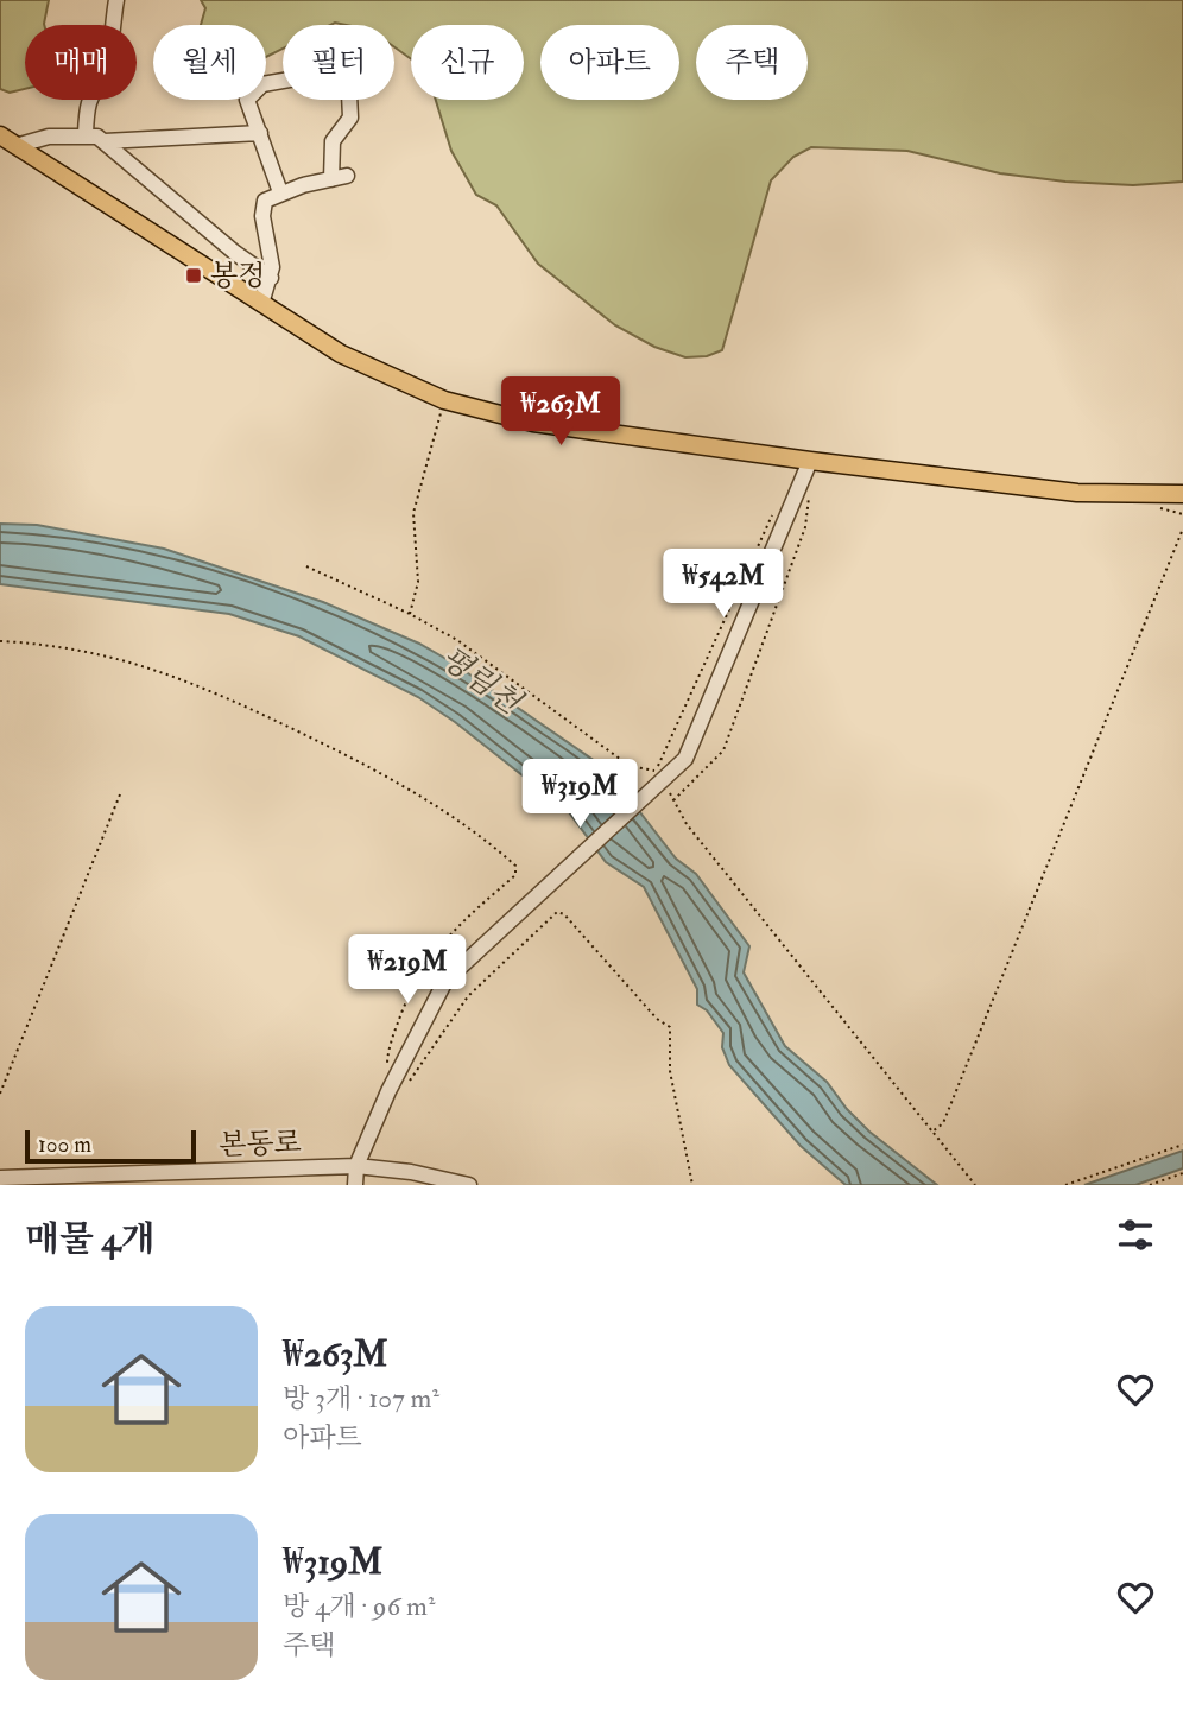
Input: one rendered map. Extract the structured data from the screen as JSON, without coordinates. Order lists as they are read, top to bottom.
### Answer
{
  "streets": {
    "street": ["본동로"]
  },
  "water": ["평림천"],
  "places": {
    "transit": ["봉정"]
  },
  "scale_bar": "100 m",
  "page": {
    "chip": [
      "매매",
      "월세",
      "필터",
      "신규",
      "아파트",
      "주택"
    ],
    "price": [
      "₩263M",
      "₩542M",
      "₩319M",
      "₩219M"
    ],
    "scale": "100 m",
    "heading": "매물 4개",
    "list": [
      {
        "name": "₩263M",
        "note": "방 3개 · 107 m² · 아파트"
      },
      {
        "name": "₩319M",
        "note": "방 4개 · 96 m² · 주택"
      }
    ]
  }
}
